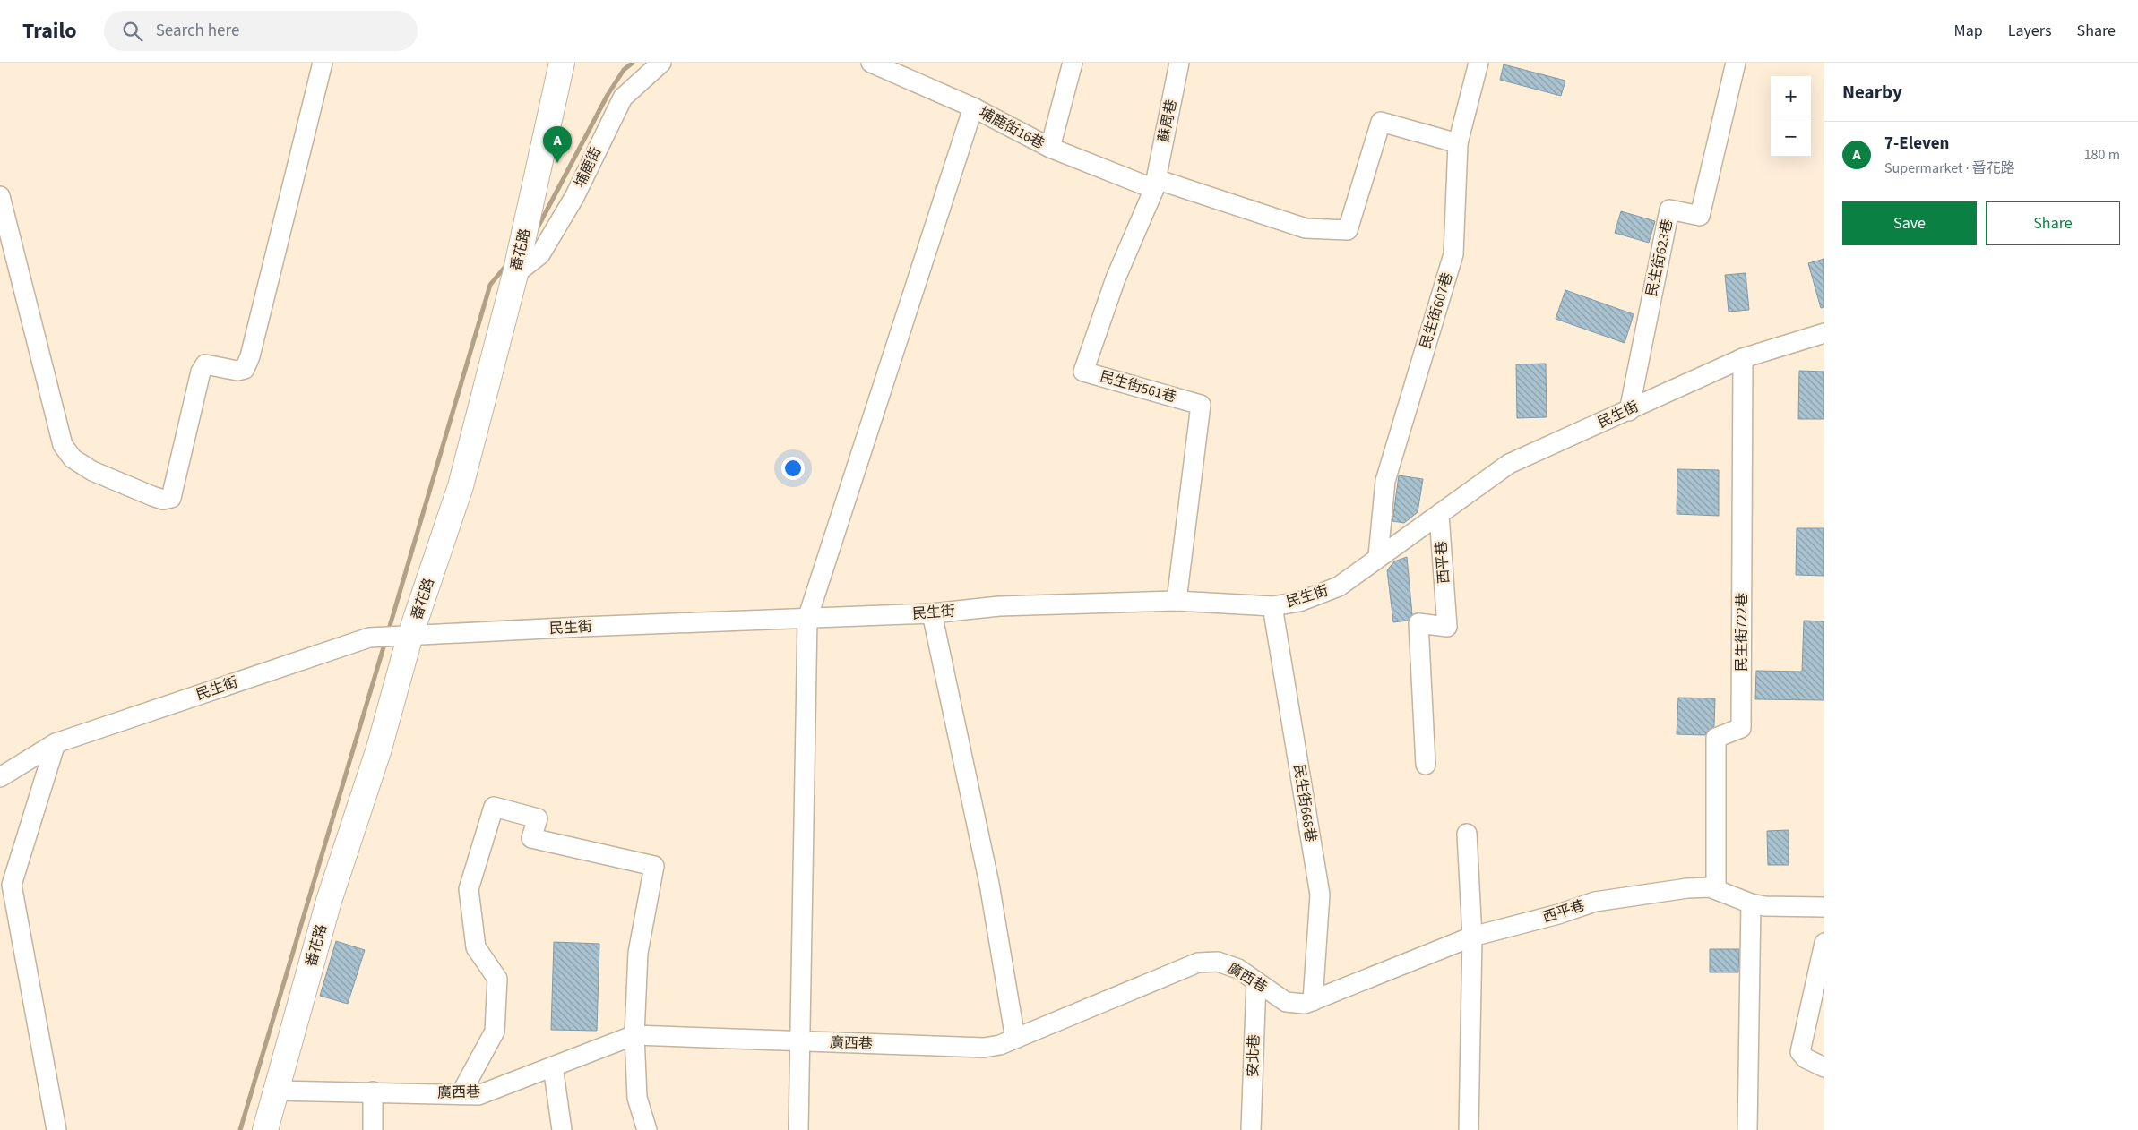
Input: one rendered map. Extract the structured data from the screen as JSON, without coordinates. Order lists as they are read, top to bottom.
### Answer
{
  "streets": {
    "main road": ["番花路"],
    "street": [
      "蘇周巷",
      "埔鹿街16巷",
      "埔鹿街",
      "民生街623巷",
      "民生街607巷",
      "民生街561巷",
      "民生街",
      "西平巷",
      "民生街722巷",
      "民生街668巷",
      "廣西巷",
      "安北巷"
    ]
  },
  "crossings": [
    ["蘇周巷", "埔鹿街16巷"],
    ["蘇周巷", "民生街561巷"],
    ["埔鹿街16巷", "民生街607巷"],
    ["埔鹿街16巷", "民生街561巷"],
    ["埔鹿街", "番花路"],
    ["番花路", "民生街"],
    ["番花路", "廣西巷"],
    ["民生街623巷", "民生街"],
    ["民生街607巷", "民生街"],
    ["民生街561巷", "民生街"],
    ["民生街", "西平巷"],
    ["民生街", "民生街722巷"],
    ["民生街", "民生街668巷"],
    ["西平巷", "民生街722巷"],
    ["西平巷", "民生街668巷"],
    ["西平巷", "廣西巷"],
    ["民生街668巷", "廣西巷"],
    ["廣西巷", "安北巷"]
  ],
  "page": {
    "header": "Trailo",
    "search": "Search here",
    "nav": ["Map", "Layers", "Share"],
    "heading": "Nearby",
    "map_buttons": ["+", "−"],
    "list": [
      {
        "mark": "A",
        "name": "7-Eleven",
        "note": "Supermarket · 番花路",
        "value": "180 m"
      }
    ],
    "pins": "A",
    "buttons": ["Save", "Share"]
  }
}
